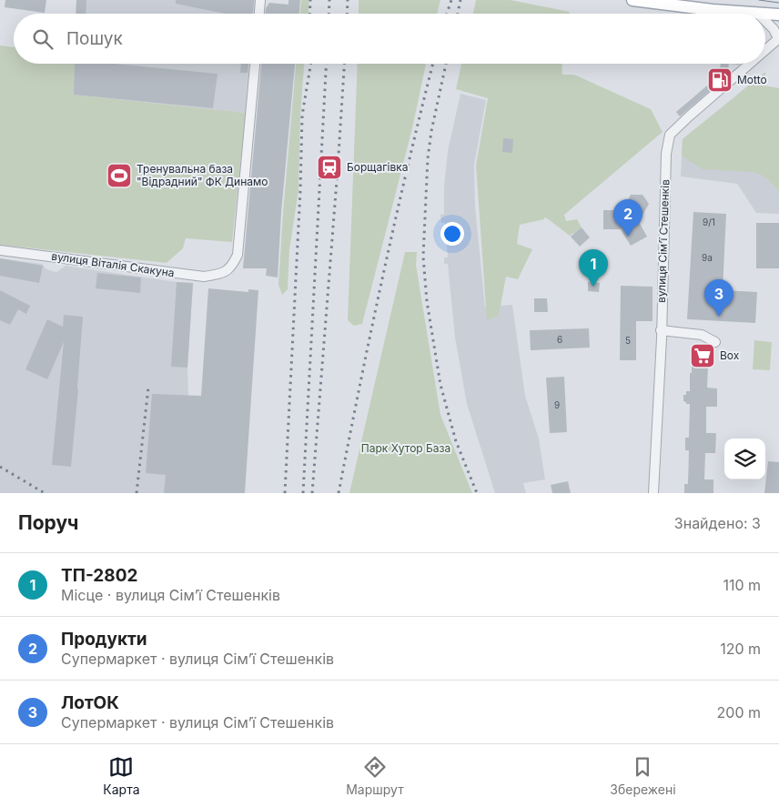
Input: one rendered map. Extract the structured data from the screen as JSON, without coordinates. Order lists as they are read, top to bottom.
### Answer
{
  "streets": {
    "street": ["вулиця Сімʼї Стешенків", "вулиця Віталія Скакуна"]
  },
  "parks": ["Парк Хутор База"],
  "places": {
    "fuel station": ["Motto"],
    "station": ["Борщагівка"],
    "sports": ["Тренувальна база \"Відрадний\" ФК Динамо"],
    "supermarket": ["Box"]
  },
  "house_numbers": [
    "9/1",
    "9а",
    "6",
    "5",
    "9"
  ],
  "page": {
    "search": "Пошук",
    "pins": ["2", "1", "3"],
    "heading": ["Поруч", "Знайдено: 3"],
    "list": [
      {
        "mark": "1",
        "name": "ТП-2802",
        "note": "Місце · вулиця Сімʼї Стешенків",
        "value": "110 m"
      },
      {
        "mark": "2",
        "name": "Продукти",
        "note": "Супермаркет · вулиця Сімʼї Стешенків",
        "value": "120 m"
      },
      {
        "mark": "3",
        "name": "ЛотОК",
        "note": "Супермаркет · вулиця Сімʼї Стешенків",
        "value": "200 m"
      }
    ],
    "nav": ["Карта", "Маршрут", "Збережені"]
  }
}
